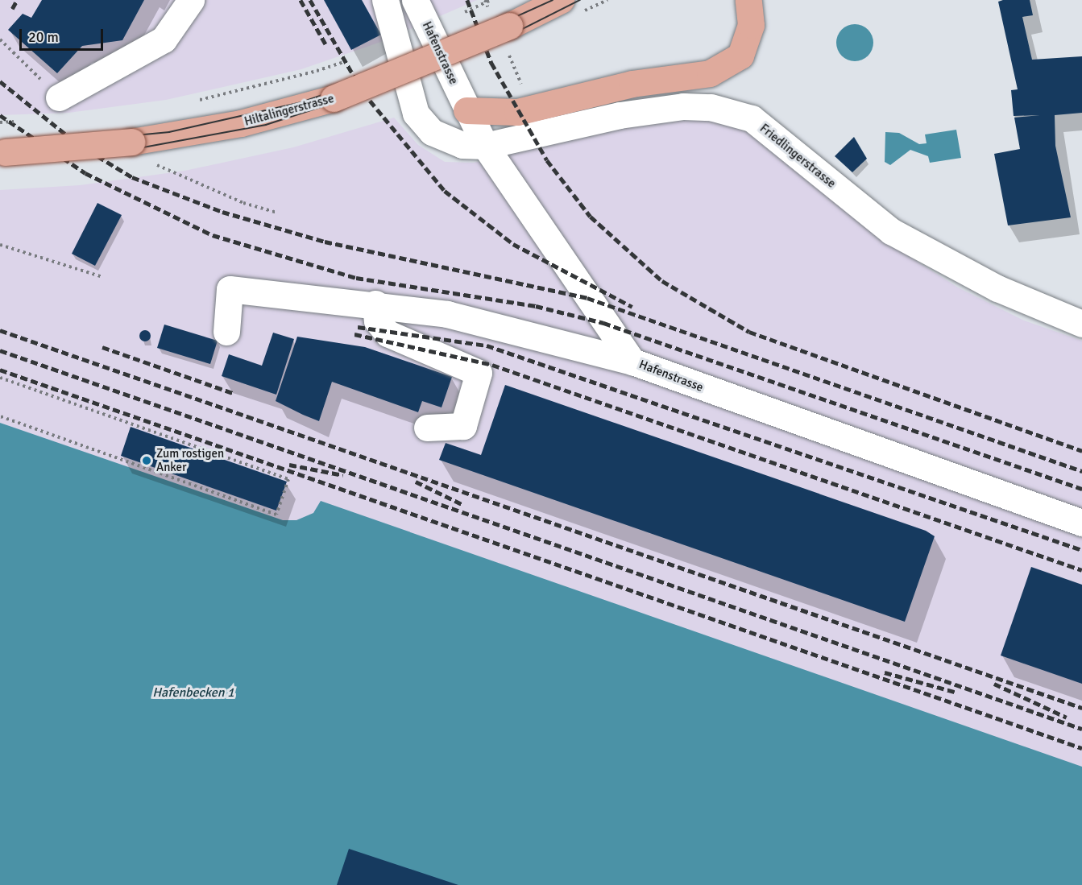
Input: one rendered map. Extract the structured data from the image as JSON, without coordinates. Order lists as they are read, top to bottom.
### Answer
{
  "streets": {
    "main road": ["Hiltalingerstrasse"],
    "street": ["Hafenstrasse", "Friedlingerstrasse"]
  },
  "crossings": [
    ["Hafenstrasse", "Friedlingerstrasse"]
  ],
  "water": ["Hafenbecken 1"],
  "places": ["Zum rostigen Anker"],
  "scale_bar": "20 m"
}
